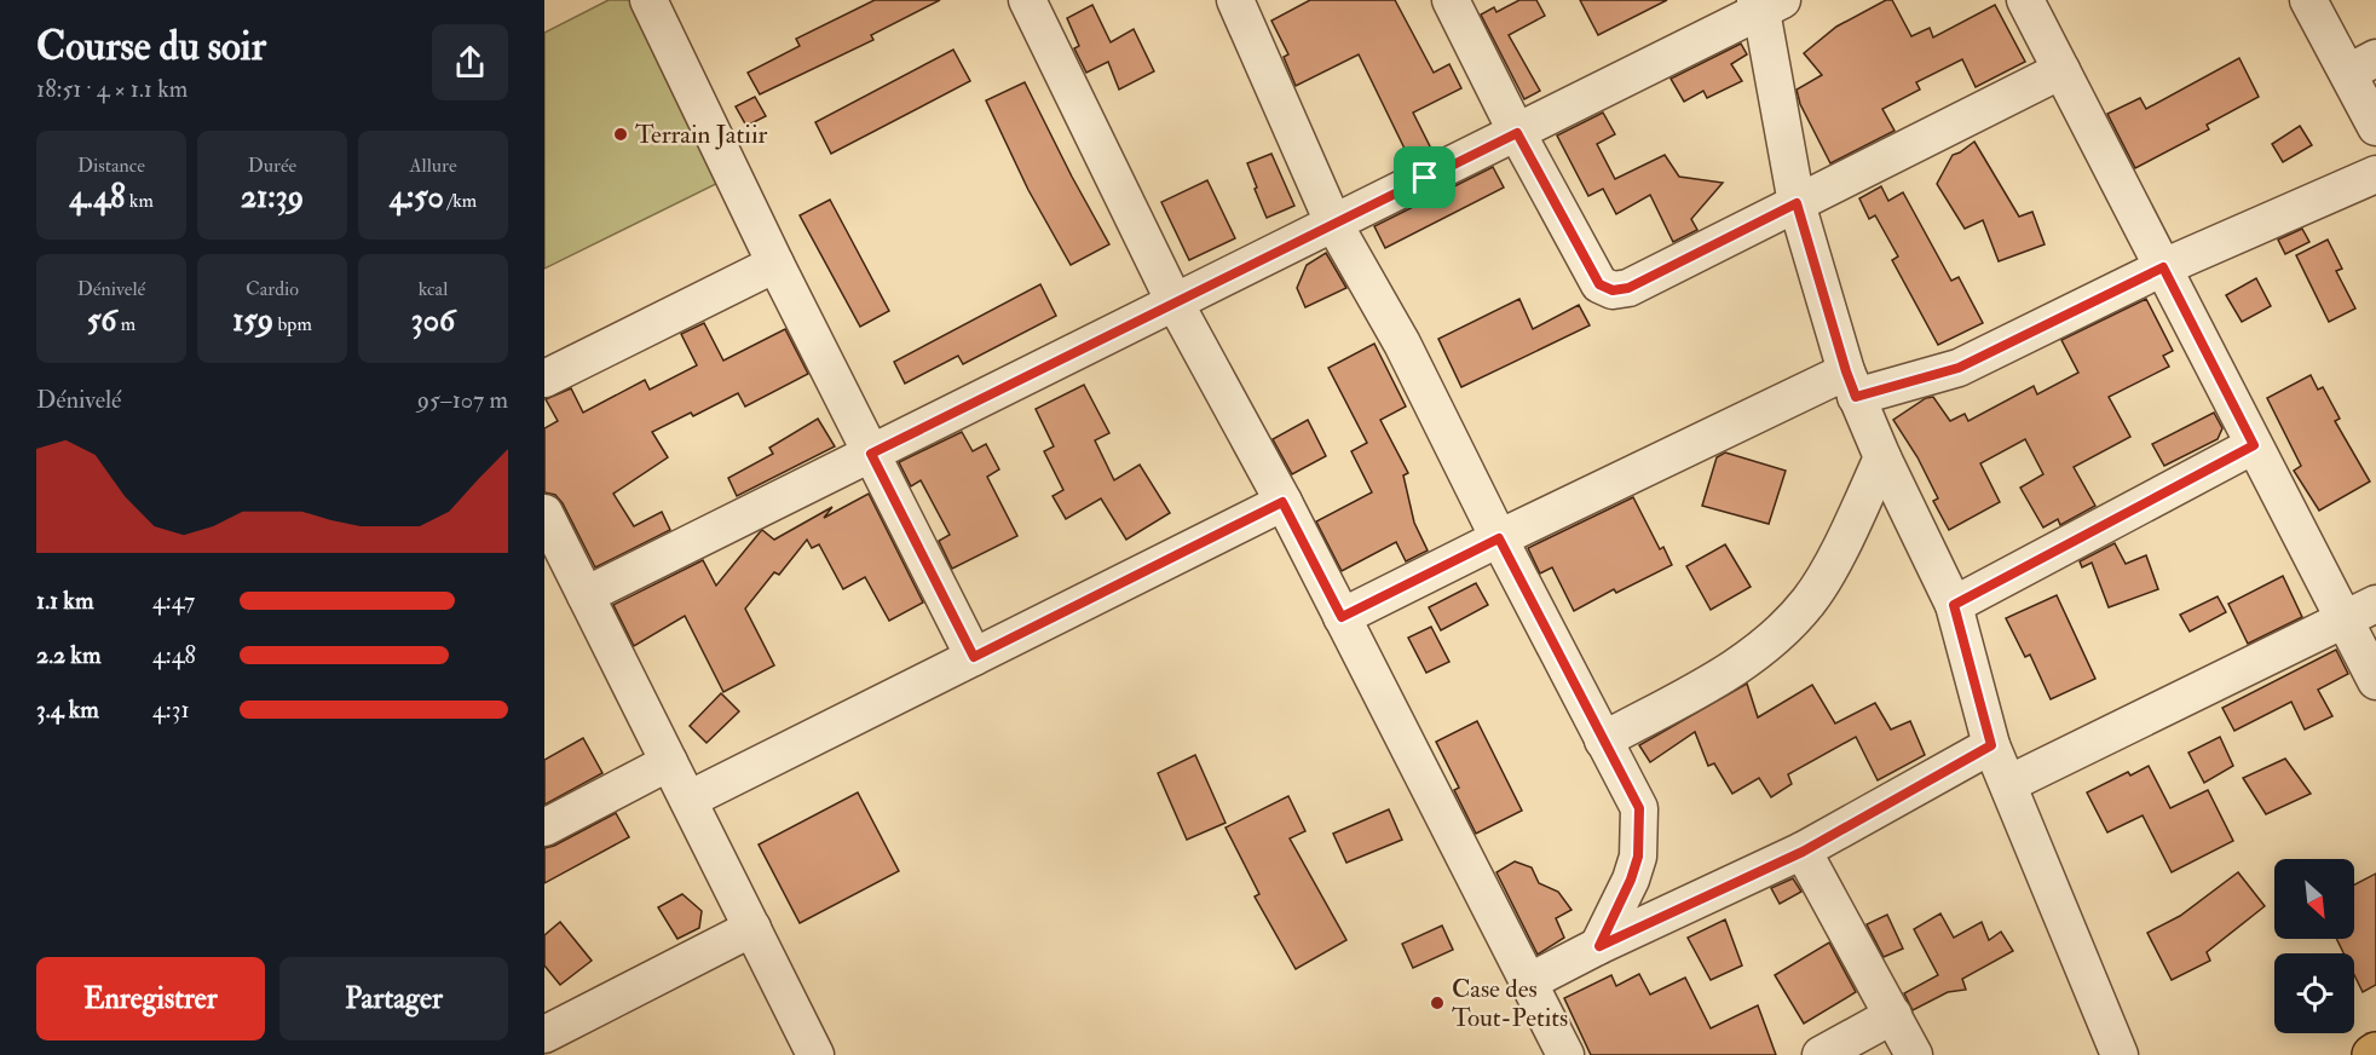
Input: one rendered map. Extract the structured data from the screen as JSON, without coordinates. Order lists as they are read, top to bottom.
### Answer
{
  "places": ["Terrain Jatiir", "Case des Tout-Petits"],
  "north": "bottom right",
  "page": {
    "heading": ["Course du soir", "18:51 · 4 × 1.1 km"],
    "stats": [
      ["Distance", "4.48 km"],
      ["Durée", "21:39"],
      ["Allure", "4:50 /km"],
      ["Dénivelé", "56 m"],
      ["Cardio", "159 bpm"],
      ["kcal", "306"]
    ],
    "chart": ["Dénivelé", "95–107 m"],
    "list": [
      {
        "name": "1.1 km",
        "note": "4:47"
      },
      {
        "name": "2.2 km",
        "note": "4:48"
      },
      {
        "name": "3.4 km",
        "note": "4:31"
      }
    ],
    "buttons": ["Enregistrer", "Partager"]
  }
}
